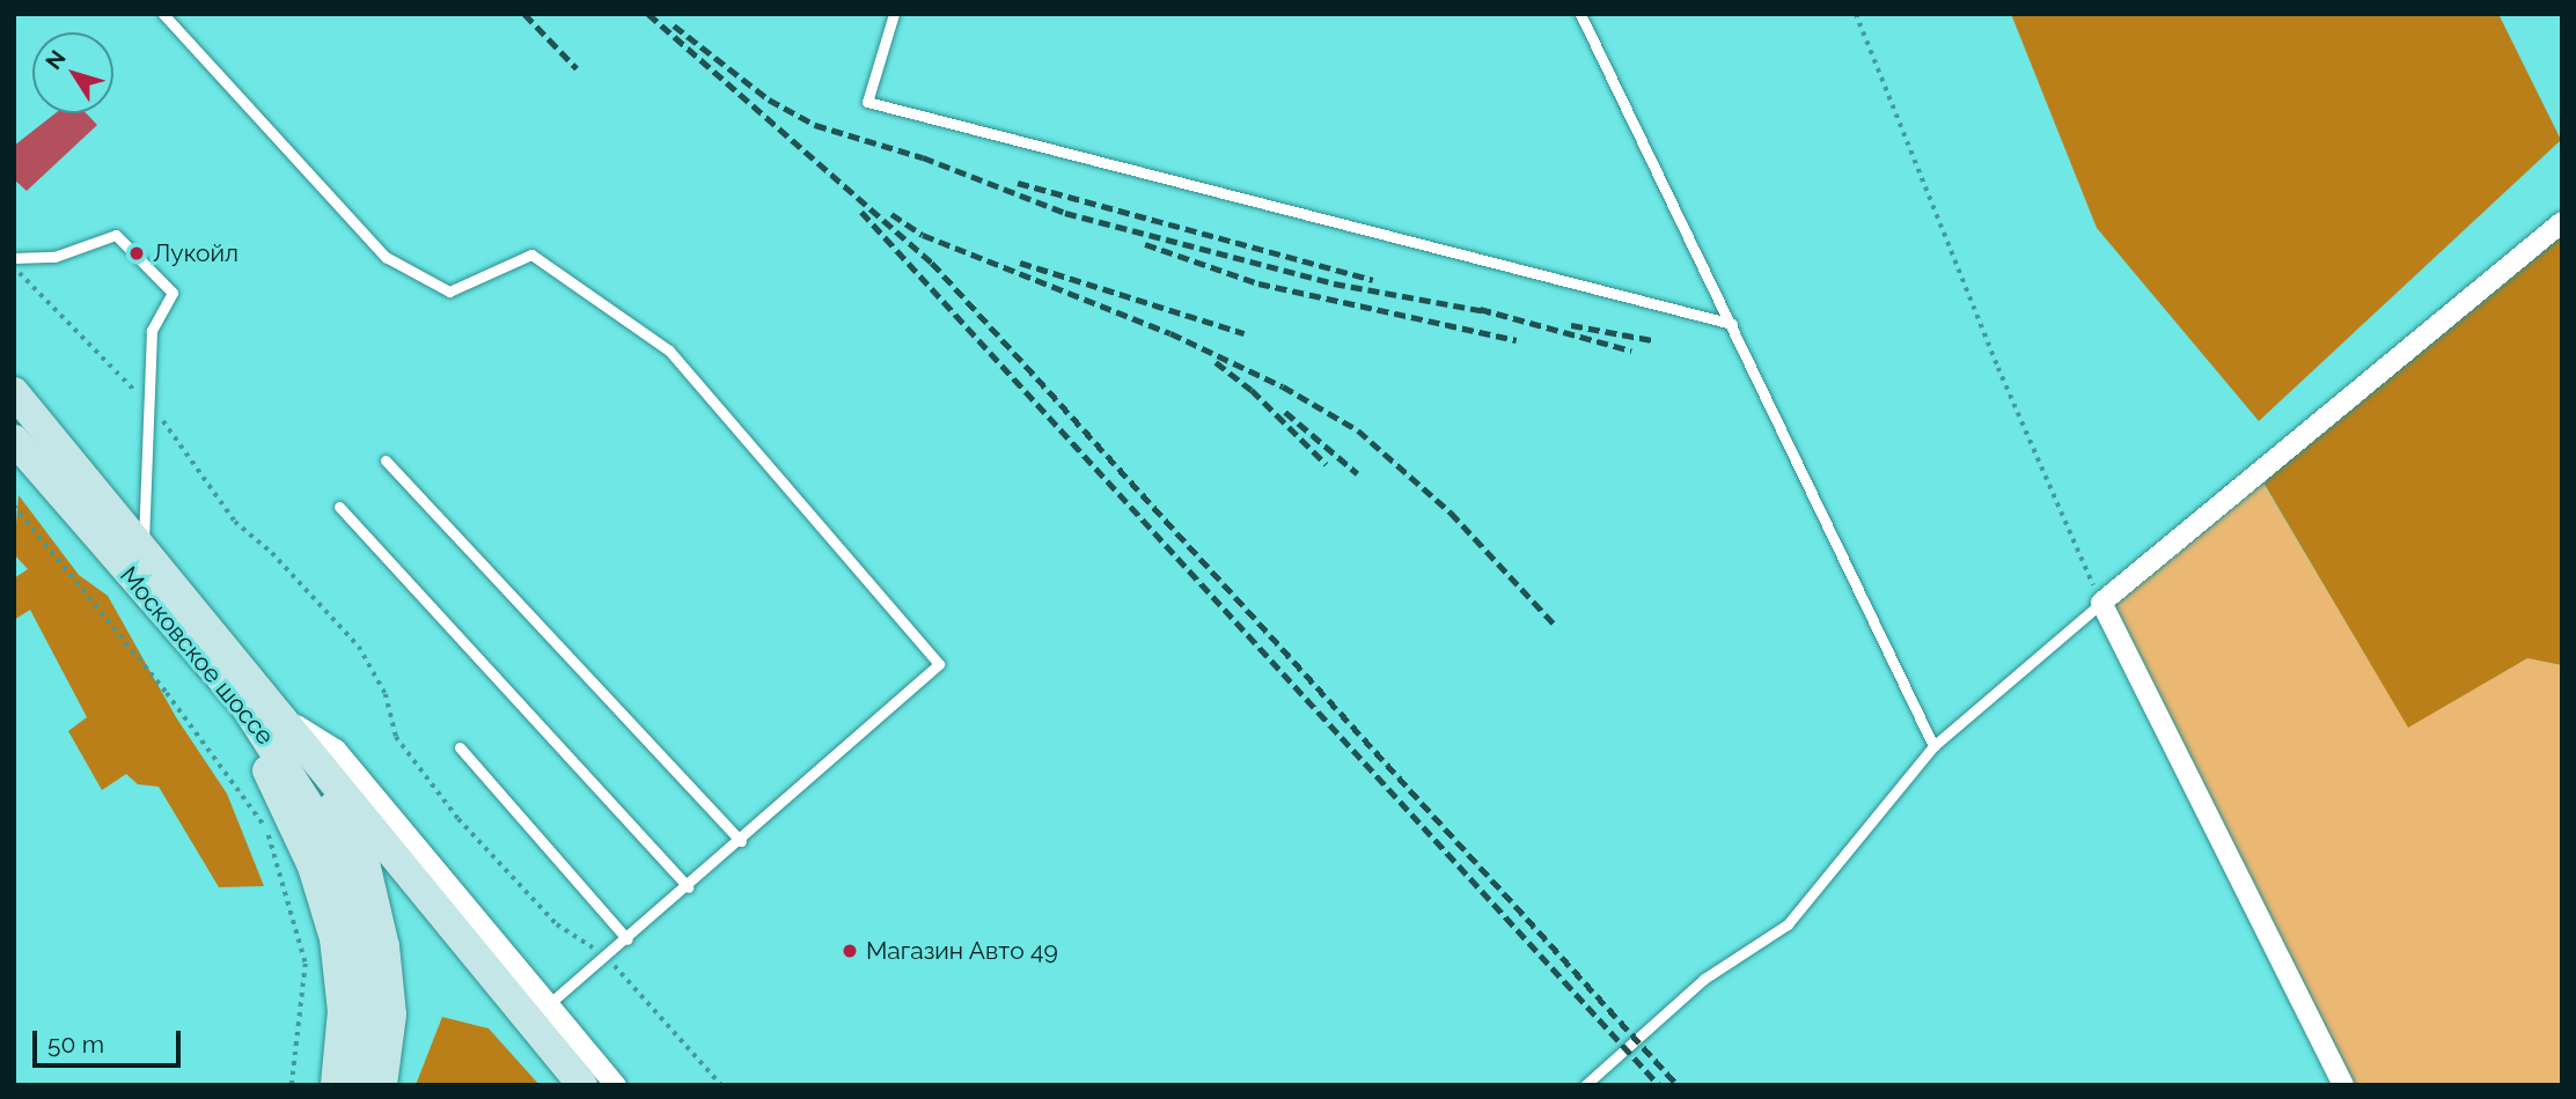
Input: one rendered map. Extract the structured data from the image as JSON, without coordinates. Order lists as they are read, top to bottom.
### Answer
{
  "streets": {
    "main road": ["Московское шоссе"]
  },
  "places": ["Лукойл", "Магазин Авто 49"],
  "scale_bar": "50 m",
  "north": "top left"
}
